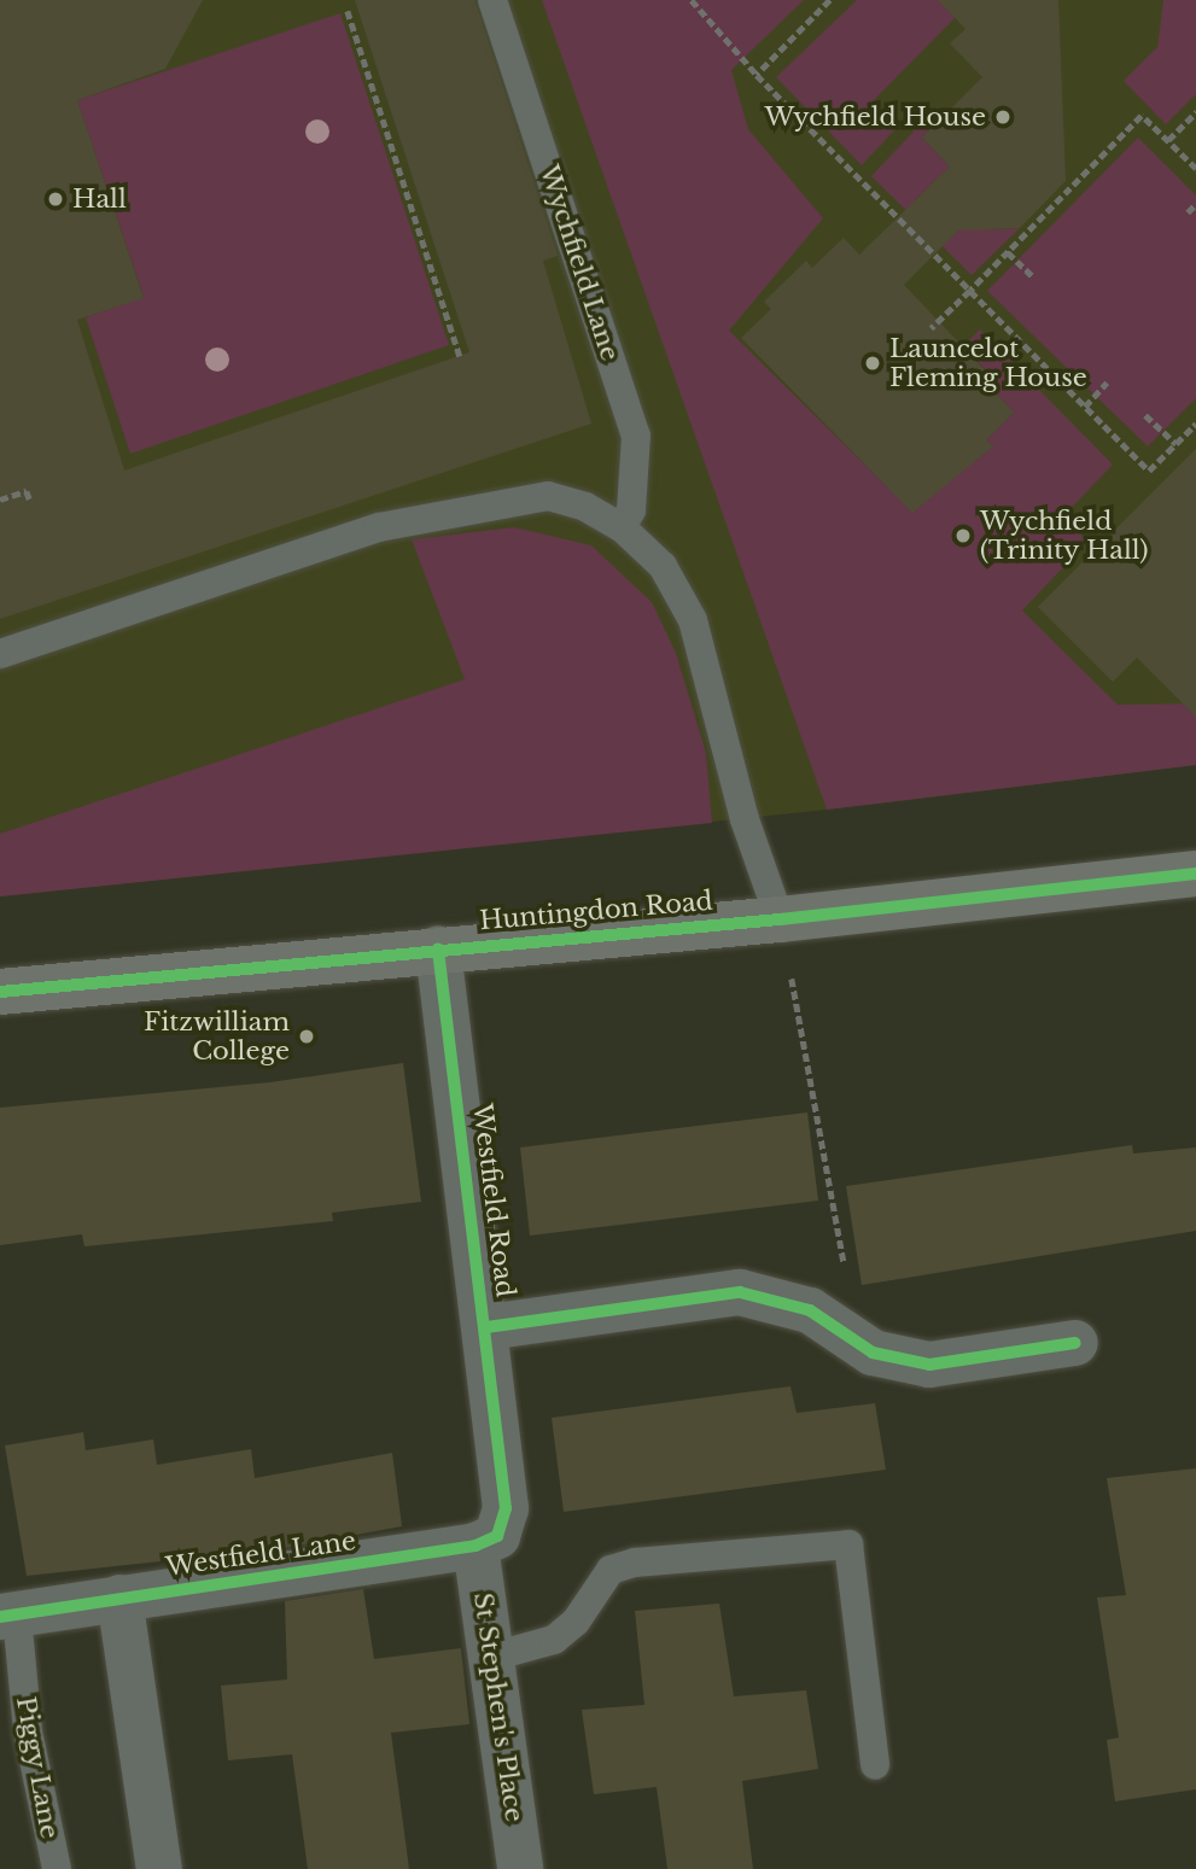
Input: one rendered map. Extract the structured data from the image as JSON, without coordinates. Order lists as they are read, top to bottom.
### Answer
{
  "streets": {
    "main road": ["Huntingdon Road"],
    "street": ["Westfield Road", "Westfield Lane", "St Stephen's Place"],
    "lane": ["Wychfield Lane", "Piggy Lane"]
  },
  "crossings": [
    ["Huntingdon Road", "Westfield Road"],
    ["Westfield Road", "Westfield Lane"],
    ["Westfield Road", "St Stephen's Place"],
    ["Westfield Lane", "St Stephen's Place"],
    ["Westfield Lane", "Piggy Lane"]
  ],
  "places": [
    "Wychfield House",
    "Hall",
    "Launcelot Fleming House",
    "Wychfield (Trinity Hall)",
    "Fitzwilliam College"
  ]
}
